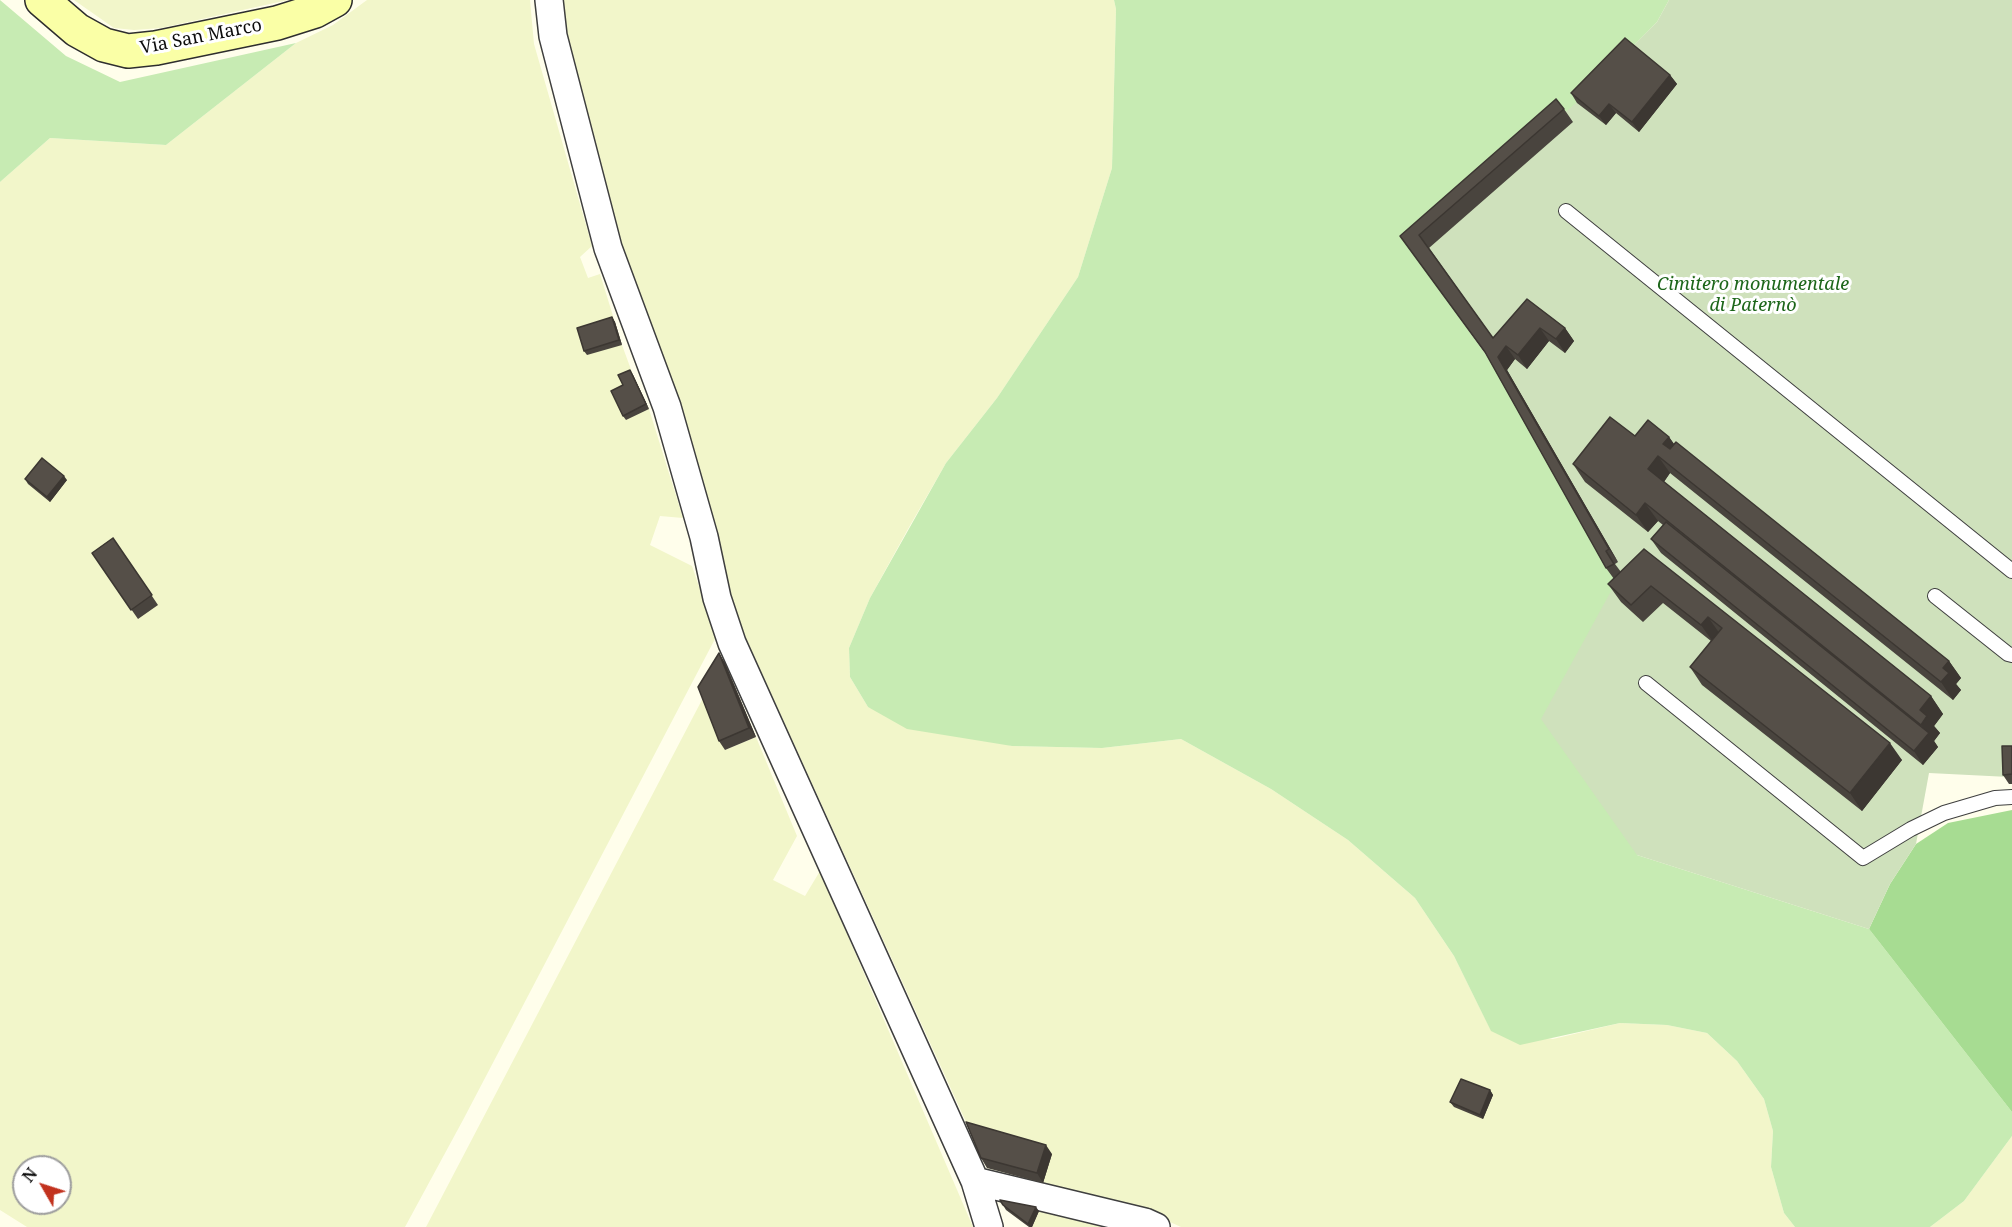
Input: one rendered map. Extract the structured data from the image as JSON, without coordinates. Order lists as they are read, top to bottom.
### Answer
{
  "streets": {
    "street": ["Via San Marco"]
  },
  "parks": ["Cimitero monumentale di Paternò"],
  "north": "top left"
}
